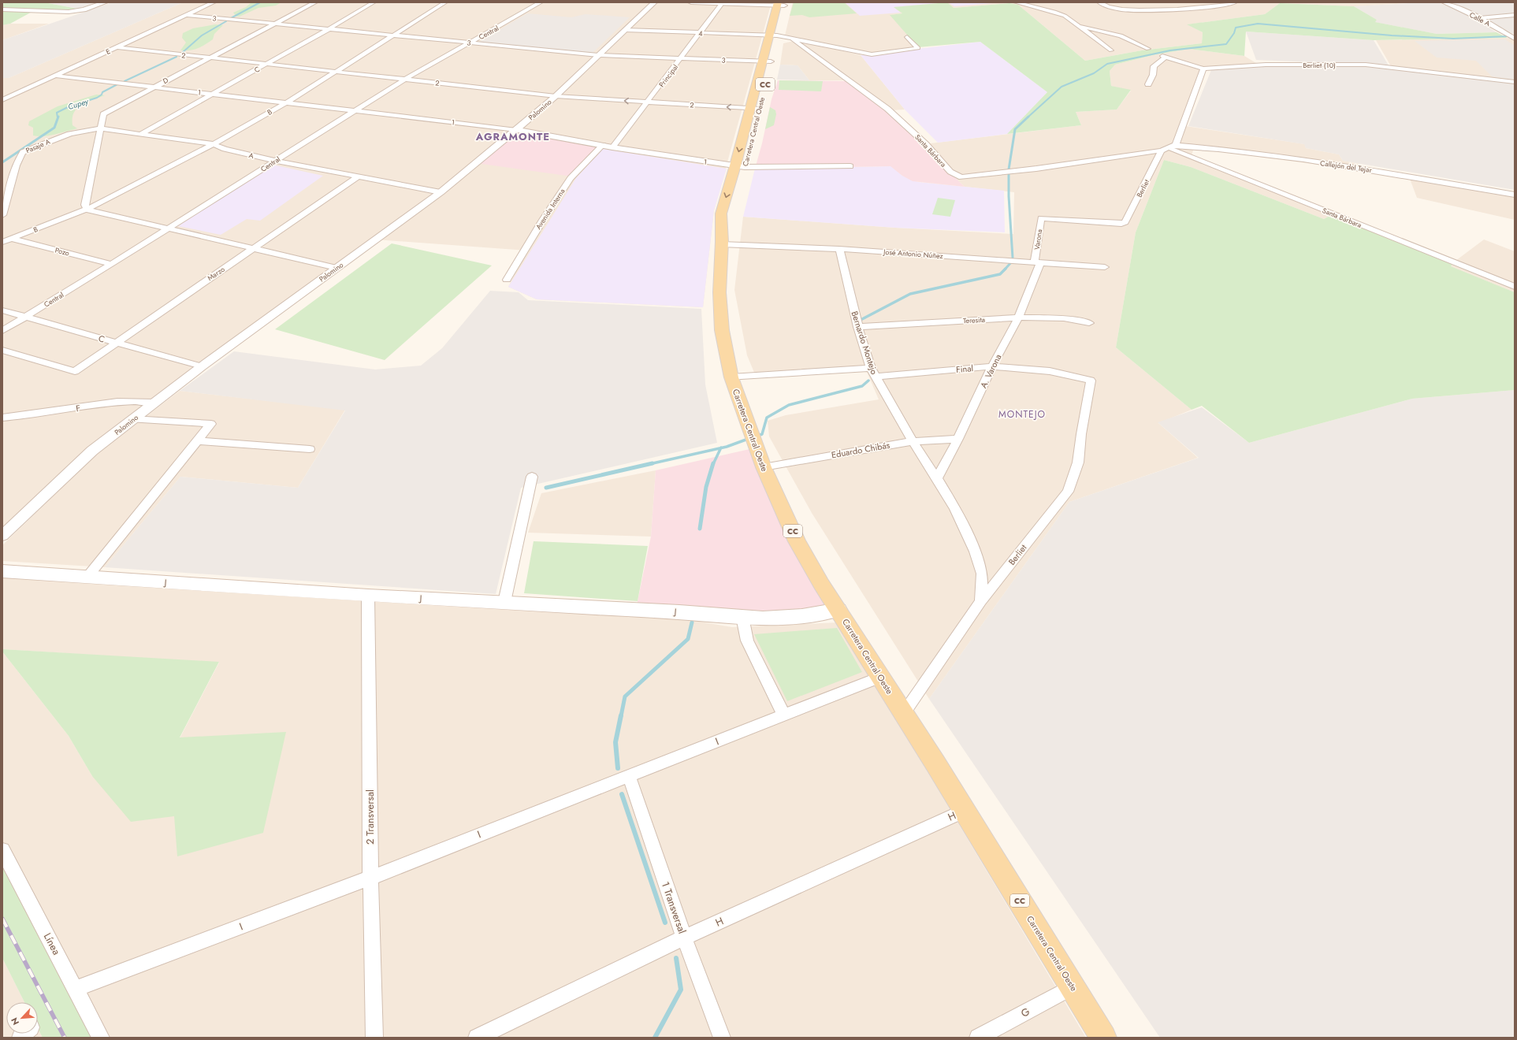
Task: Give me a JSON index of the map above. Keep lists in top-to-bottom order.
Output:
{
  "streets": {
    "main road": ["CC", "Carretera Central Oeste", "J"],
    "street": [
      "3",
      "Calle A",
      "Central",
      "4",
      "E",
      "2",
      "Berliet (10)",
      "C",
      "Principal",
      "D",
      "1",
      "Palomino",
      "B",
      "Pasaje A",
      "Santa Bárbara",
      "A",
      "Callejón del Tejar",
      "Berliet",
      "Avenida Interna",
      "Varona",
      "Pozo",
      "José Antonio Núñez",
      "Marzo",
      "Teresita",
      "Bernardo Montejo",
      "Final",
      "A. Varona",
      "F",
      "Eduardo Chibás",
      "I",
      "H",
      "2 Transversal",
      "1 Transversal",
      "Línea",
      "G"
    ]
  },
  "crossings": [
    ["3", "Central"],
    ["3", "E"],
    ["3", "C"],
    ["3", "Principal"],
    ["3", "D"],
    ["3", "Palomino"],
    ["3", "B"],
    ["3", "Carretera Central Oeste"],
    ["Central", "2"],
    ["Central", "C"],
    ["Central", "1"],
    ["Central", "A"],
    ["Central", "Pozo"],
    ["4", "Principal"],
    ["4", "Palomino"],
    ["4", "Carretera Central Oeste"],
    ["4", "Santa Bárbara"],
    ["E", "2"],
    ["E", "1"],
    ["2", "C"],
    ["2", "Principal"],
    ["2", "D"],
    ["2", "Palomino"],
    ["2", "B"],
    ["2", "Carretera Central Oeste"],
    ["C", "1"],
    ["C", "Palomino"],
    ["C", "A"],
    ["C", "Marzo"],
    ["Principal", "1"],
    ["D", "1"],
    ["D", "B"],
    ["D", "Pasaje A"],
    ["D", "A"],
    ["1", "Palomino"],
    ["1", "B"],
    ["1", "Carretera Central Oeste"],
    ["1", "Avenida Interna"],
    ["Palomino", "A"],
    ["Palomino", "F"],
    ["B", "A"],
    ["B", "Pozo"],
    ["Carretera Central Oeste", "Santa Bárbara"],
    ["Carretera Central Oeste", "Berliet"],
    ["Carretera Central Oeste", "José Antonio Núñez"],
    ["Carretera Central Oeste", "Final"],
    ["Carretera Central Oeste", "Eduardo Chibás"],
    ["Carretera Central Oeste", "J"],
    ["Carretera Central Oeste", "I"],
    ["Carretera Central Oeste", "H"],
    ["Carretera Central Oeste", "G"],
    ["Pasaje A", "A"],
    ["Santa Bárbara", "Callejón del Tejar"],
    ["Santa Bárbara", "Berliet"],
    ["A", "Marzo"],
    ["Berliet", "Varona"],
    ["Berliet", "Bernardo Montejo"],
    ["Berliet", "Final"],
    ["Varona", "José Antonio Núñez"],
    ["Varona", "A. Varona"],
    ["José Antonio Núñez", "Bernardo Montejo"],
    ["José Antonio Núñez", "A. Varona"],
    ["Teresita", "Bernardo Montejo"],
    ["Teresita", "A. Varona"],
    ["Bernardo Montejo", "Final"],
    ["Bernardo Montejo", "A. Varona"],
    ["Bernardo Montejo", "Eduardo Chibás"],
    ["Final", "A. Varona"],
    ["A. Varona", "Eduardo Chibás"],
    ["J", "2 Transversal"],
    ["I", "2 Transversal"],
    ["I", "1 Transversal"],
    ["I", "Línea"],
    ["H", "1 Transversal"]
  ],
  "districts": ["AGRAMONTE", "MONTEJO"],
  "water": ["Cupey"],
  "north": "bottom left"
}
